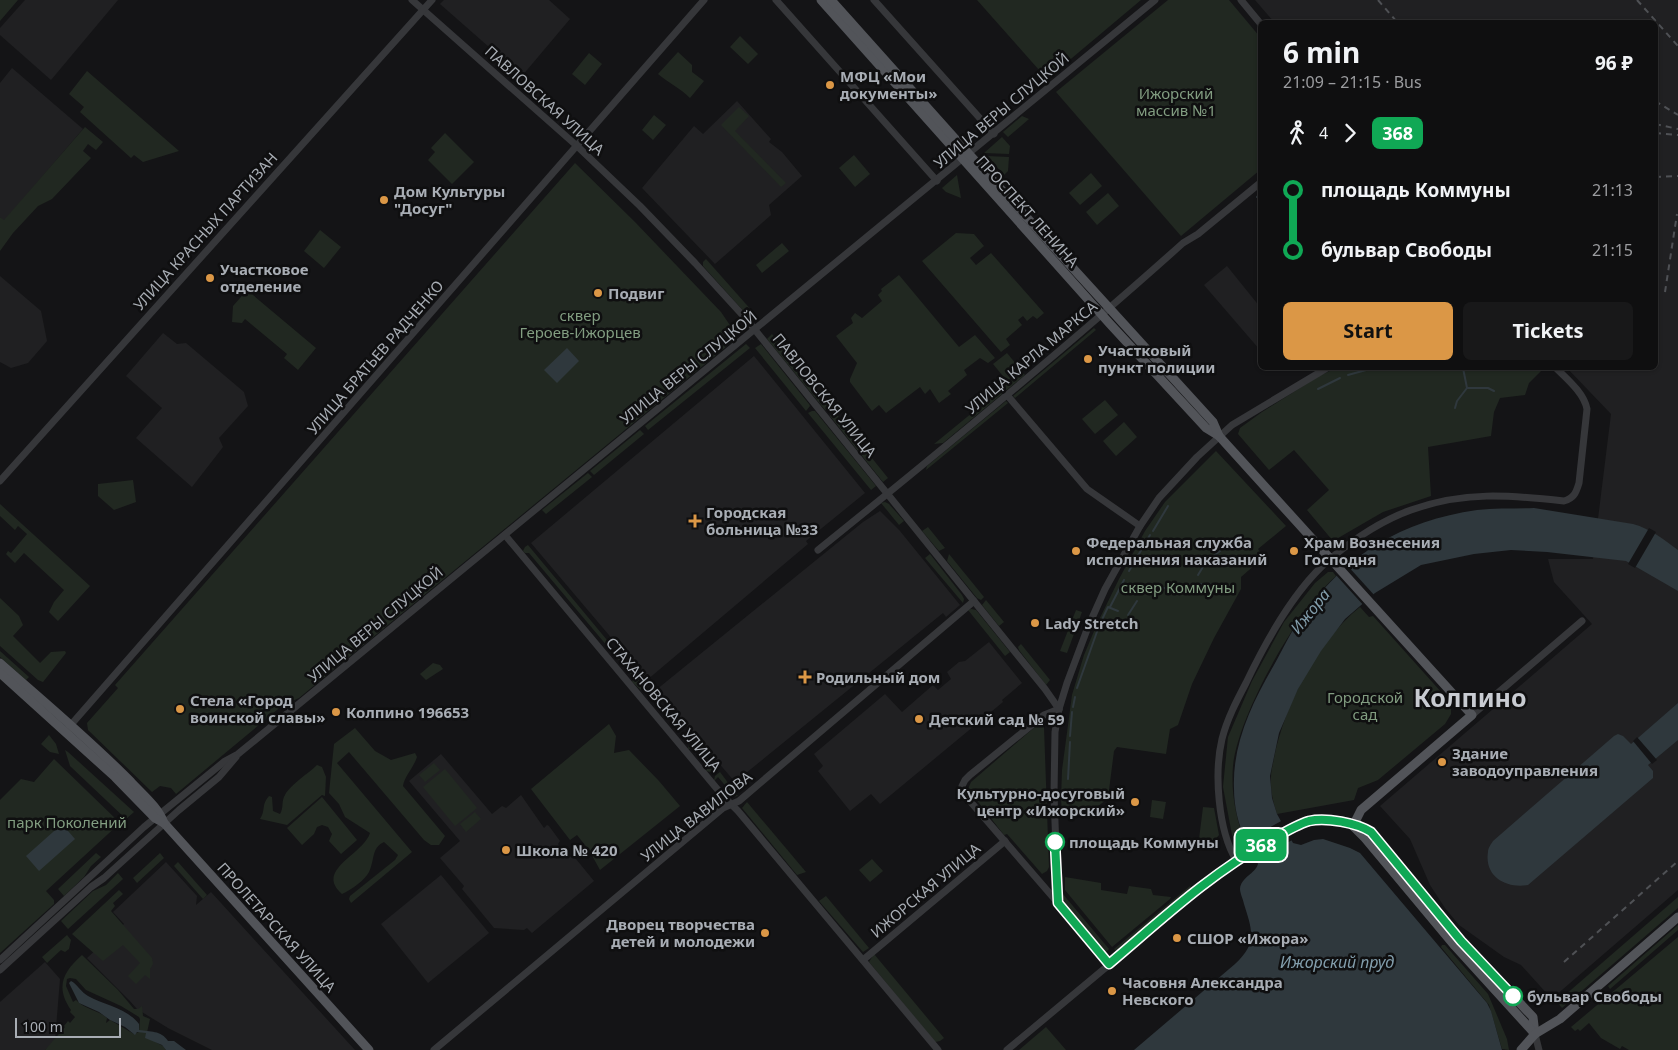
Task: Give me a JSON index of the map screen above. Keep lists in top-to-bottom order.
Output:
{
  "streets": {
    "main road": ["ПРОСПЕКТ ЛЕНИНА", "ПРОЛЕТАРСКАЯ УЛИЦА"],
    "street": [
      "ПАВЛОВСКАЯ УЛИЦА",
      "УЛИЦА ВЕРЫ СЛУЦКОЙ",
      "УЛИЦА КРАСНЫХ ПАРТИЗАН",
      "УЛИЦА БРАТЬЕВ РАДЧЕНКО",
      "УЛИЦА КАРЛА МАРКСА",
      "СТАХАНОВСКАЯ УЛИЦА",
      "УЛИЦА ВАВИЛОВА",
      "ИЖОРСКАЯ УЛИЦА"
    ]
  },
  "crossings": [
    ["ПАВЛОВСКАЯ УЛИЦА", "УЛИЦА ВЕРЫ СЛУЦКОЙ"],
    ["ПАВЛОВСКАЯ УЛИЦА", "УЛИЦА КРАСНЫХ ПАРТИЗАН"],
    ["ПАВЛОВСКАЯ УЛИЦА", "УЛИЦА БРАТЬЕВ РАДЧЕНКО"],
    ["ПАВЛОВСКАЯ УЛИЦА", "УЛИЦА КАРЛА МАРКСА"],
    ["ПАВЛОВСКАЯ УЛИЦА", "УЛИЦА ВАВИЛОВА"],
    ["УЛИЦА ВЕРЫ СЛУЦКОЙ", "ПРОСПЕКТ ЛЕНИНА"],
    ["УЛИЦА ВЕРЫ СЛУЦКОЙ", "СТАХАНОВСКАЯ УЛИЦА"],
    ["УЛИЦА ВЕРЫ СЛУЦКОЙ", "ПРОЛЕТАРСКАЯ УЛИЦА"],
    ["ПРОСПЕКТ ЛЕНИНА", "УЛИЦА КАРЛА МАРКСА"],
    ["УЛИЦА БРАТЬЕВ РАДЧЕНКО", "ПРОЛЕТАРСКАЯ УЛИЦА"],
    ["СТАХАНОВСКАЯ УЛИЦА", "УЛИЦА ВАВИЛОВА"],
    ["СТАХАНОВСКАЯ УЛИЦА", "ИЖОРСКАЯ УЛИЦА"]
  ],
  "districts": ["Колпино"],
  "water": ["Ижора", "Ижорский пруд"],
  "parks": [
    "Ижорский массив №1",
    "сквер Героев-Ижорцев",
    "сквер Коммуны",
    "Городской сад",
    "парк Поколений"
  ],
  "places": {
    "other": [
      "МФЦ «Мои документы»",
      "Дом Культуры \"Досуг\"",
      "Участковое отделение",
      "Подвиг",
      "Участковый пункт полиции",
      "Федеральная служба исполнения наказаний",
      "Храм Вознесения Господня",
      "Lady Stretch",
      "Стела «Город воинской славы»",
      "Колпино 196653",
      "Детский сад № 59",
      "Здание заводоуправления",
      "Культурно-досуговый центр «Ижорский»",
      "площадь Коммуны",
      "Школа № 420",
      "Дворец творчества детей и молодежи",
      "СШОР «Ижора»",
      "Часовня Александра Невского",
      "бульвар Свободы"
    ],
    "health": ["Городская больница №33", "Родильный дом"]
  },
  "lines": ["bus line 368"],
  "scale_bar": "100 m",
  "page": {
    "on_map": "368",
    "heading": ["6 min", "21:09 – 21:15 · Bus", "96 ₽"],
    "legs": ["4", "368"],
    "list": [
      {
        "name": "площадь Коммуны",
        "value": "21:13"
      },
      {
        "name": "бульвар Свободы",
        "value": "21:15"
      }
    ],
    "buttons": ["Start", "Tickets"],
    "scale": "100 m"
  }
}
